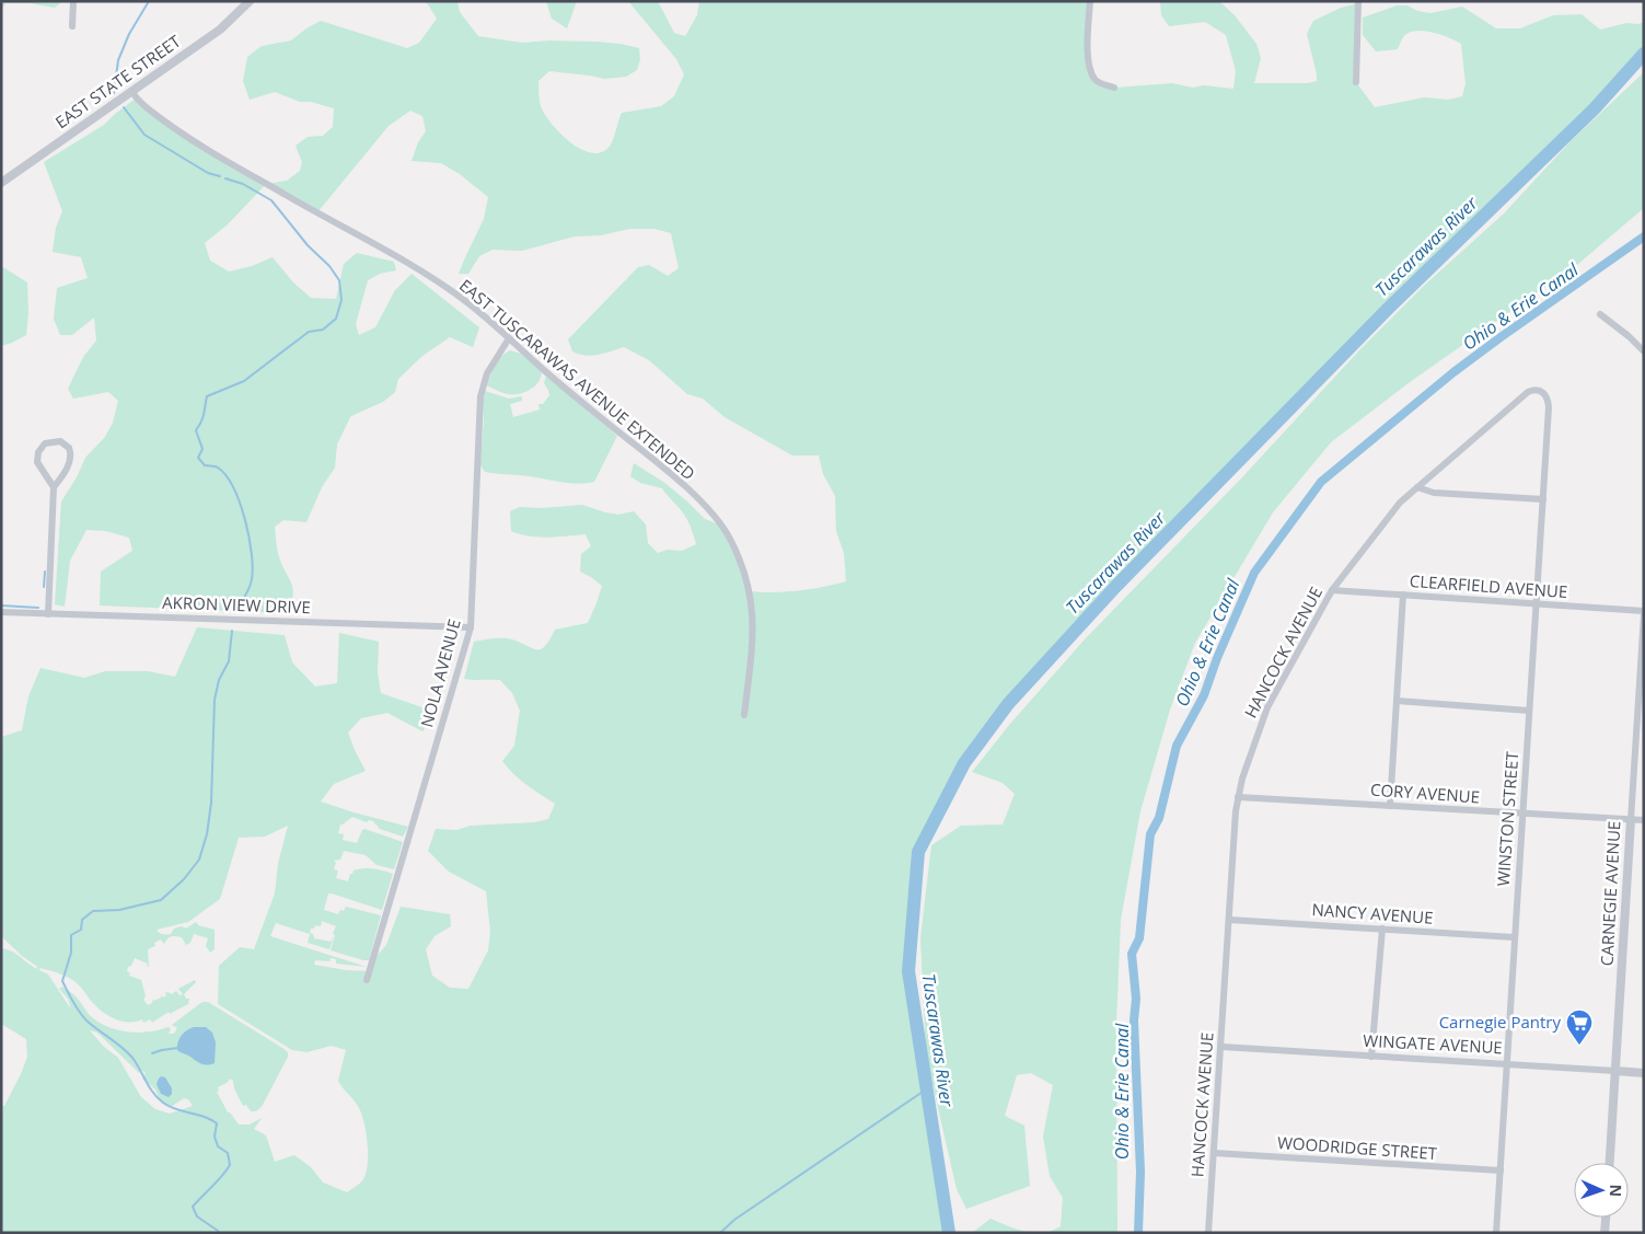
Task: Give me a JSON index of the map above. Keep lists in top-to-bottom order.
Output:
{
  "streets": {
    "street": [
      "EAST STATE STREET",
      "EAST TUSCARAWAS AVENUE EXTENDED",
      "CLEARFIELD AVENUE",
      "AKRON VIEW DRIVE",
      "HANCOCK AVENUE",
      "NOLA AVENUE",
      "CORY AVENUE",
      "WINSTON STREET",
      "CARNEGIE AVENUE",
      "NANCY AVENUE",
      "WINGATE AVENUE",
      "WOODRIDGE STREET"
    ]
  },
  "crossings": [
    ["EAST STATE STREET", "EAST TUSCARAWAS AVENUE EXTENDED"],
    ["EAST TUSCARAWAS AVENUE EXTENDED", "NOLA AVENUE"],
    ["CLEARFIELD AVENUE", "HANCOCK AVENUE"],
    ["CLEARFIELD AVENUE", "WINSTON STREET"],
    ["CLEARFIELD AVENUE", "CARNEGIE AVENUE"],
    ["AKRON VIEW DRIVE", "NOLA AVENUE"],
    ["HANCOCK AVENUE", "CORY AVENUE"],
    ["HANCOCK AVENUE", "WINSTON STREET"],
    ["HANCOCK AVENUE", "NANCY AVENUE"],
    ["HANCOCK AVENUE", "WINGATE AVENUE"],
    ["HANCOCK AVENUE", "WOODRIDGE STREET"],
    ["CORY AVENUE", "WINSTON STREET"],
    ["CORY AVENUE", "CARNEGIE AVENUE"],
    ["WINSTON STREET", "NANCY AVENUE"],
    ["WINSTON STREET", "WINGATE AVENUE"],
    ["WINSTON STREET", "WOODRIDGE STREET"],
    ["CARNEGIE AVENUE", "WINGATE AVENUE"]
  ],
  "water": ["Tuscarawas River", "Ohio & Erie Canal"],
  "places": {
    "supermarket": ["Carnegie Pantry"]
  },
  "north": "right"
}
